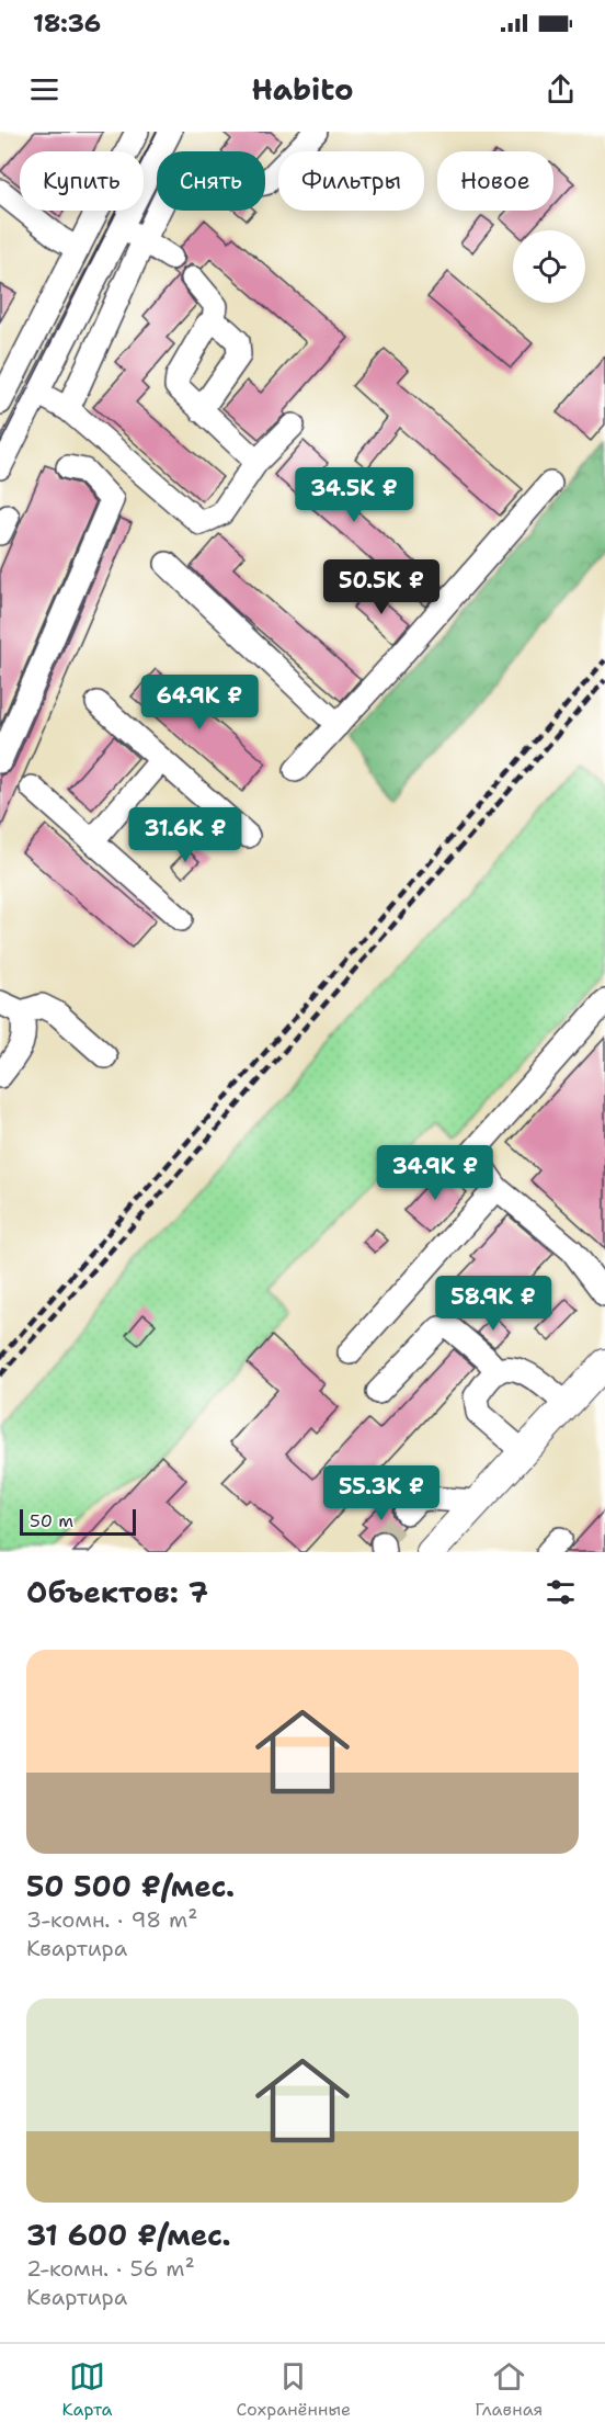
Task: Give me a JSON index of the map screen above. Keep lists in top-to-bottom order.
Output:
{
  "scale_bar": "50 m",
  "page": {
    "status": "18:36",
    "header": "Habito",
    "chip": [
      "Купить",
      "Снять",
      "Фильтры",
      "Новое"
    ],
    "price": [
      "34.5K ₽",
      "50.5K ₽",
      "64.9K ₽",
      "31.6K ₽",
      "34.9K ₽",
      "58.9K ₽",
      "55.3K ₽"
    ],
    "scale": "50 m",
    "heading": "Объектов: 7",
    "list": [
      {
        "name": "50 500 ₽/мес.",
        "note": "3-комн. · 98 m² · Квартира"
      },
      {
        "name": "31 600 ₽/мес.",
        "note": "2-комн. · 56 m² · Квартира"
      }
    ],
    "tabs": ["Карта", "Сохранённые", "Главная"]
  }
}
